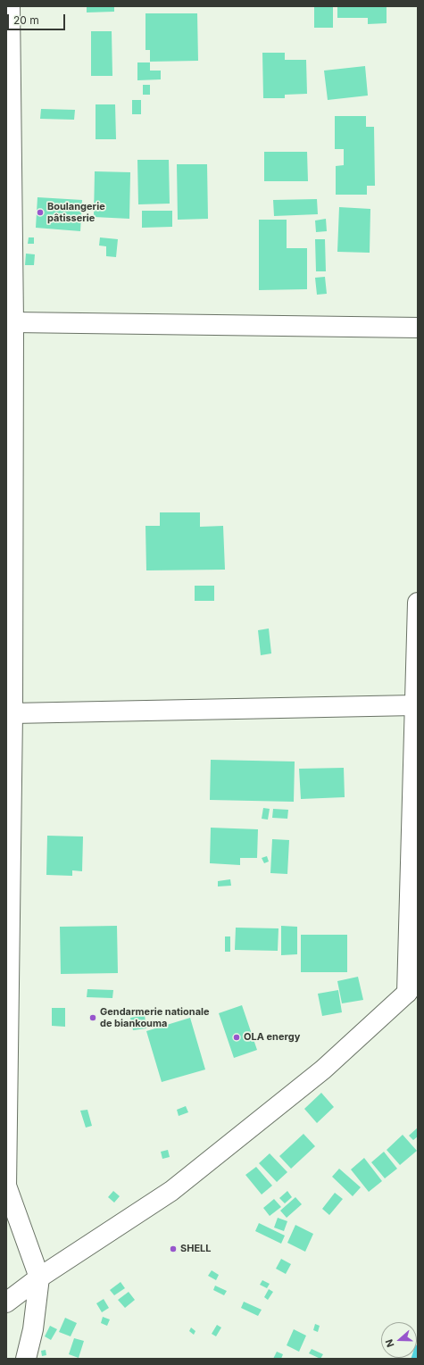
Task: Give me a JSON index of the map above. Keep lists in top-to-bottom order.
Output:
{
  "places": [
    "Boulangerie pâtisserie",
    "Gendarmerie nationale de biankouma",
    "OLA energy",
    "SHELL"
  ],
  "scale_bar": "20 m",
  "north": "left"
}
